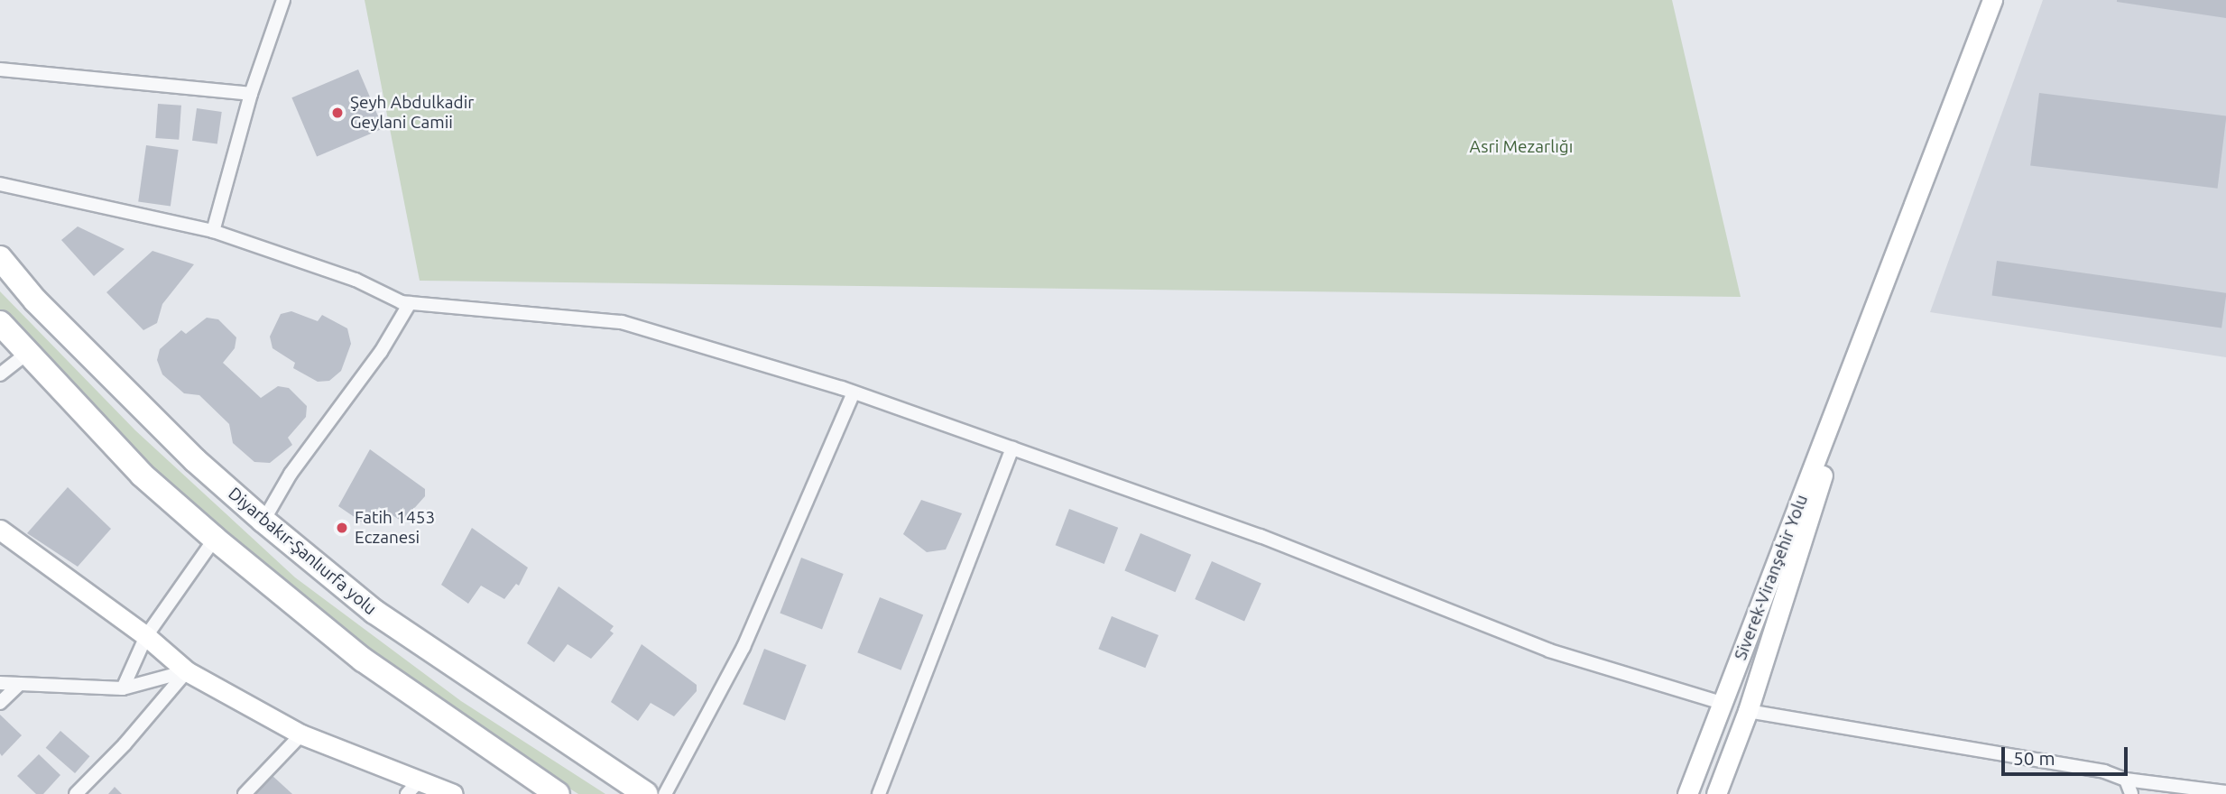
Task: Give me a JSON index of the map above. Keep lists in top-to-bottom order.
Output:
{
  "streets": {
    "highway": ["Diyarbakır-Şanlıurfa yolu"],
    "main road": ["Siverek-Viranşehir Yolu"]
  },
  "parks": ["Asri Mezarlığı"],
  "places": ["Şeyh Abdulkadir Geylani Camii", "Fatih 1453 Eczanesi"],
  "scale_bar": "50 m"
}
